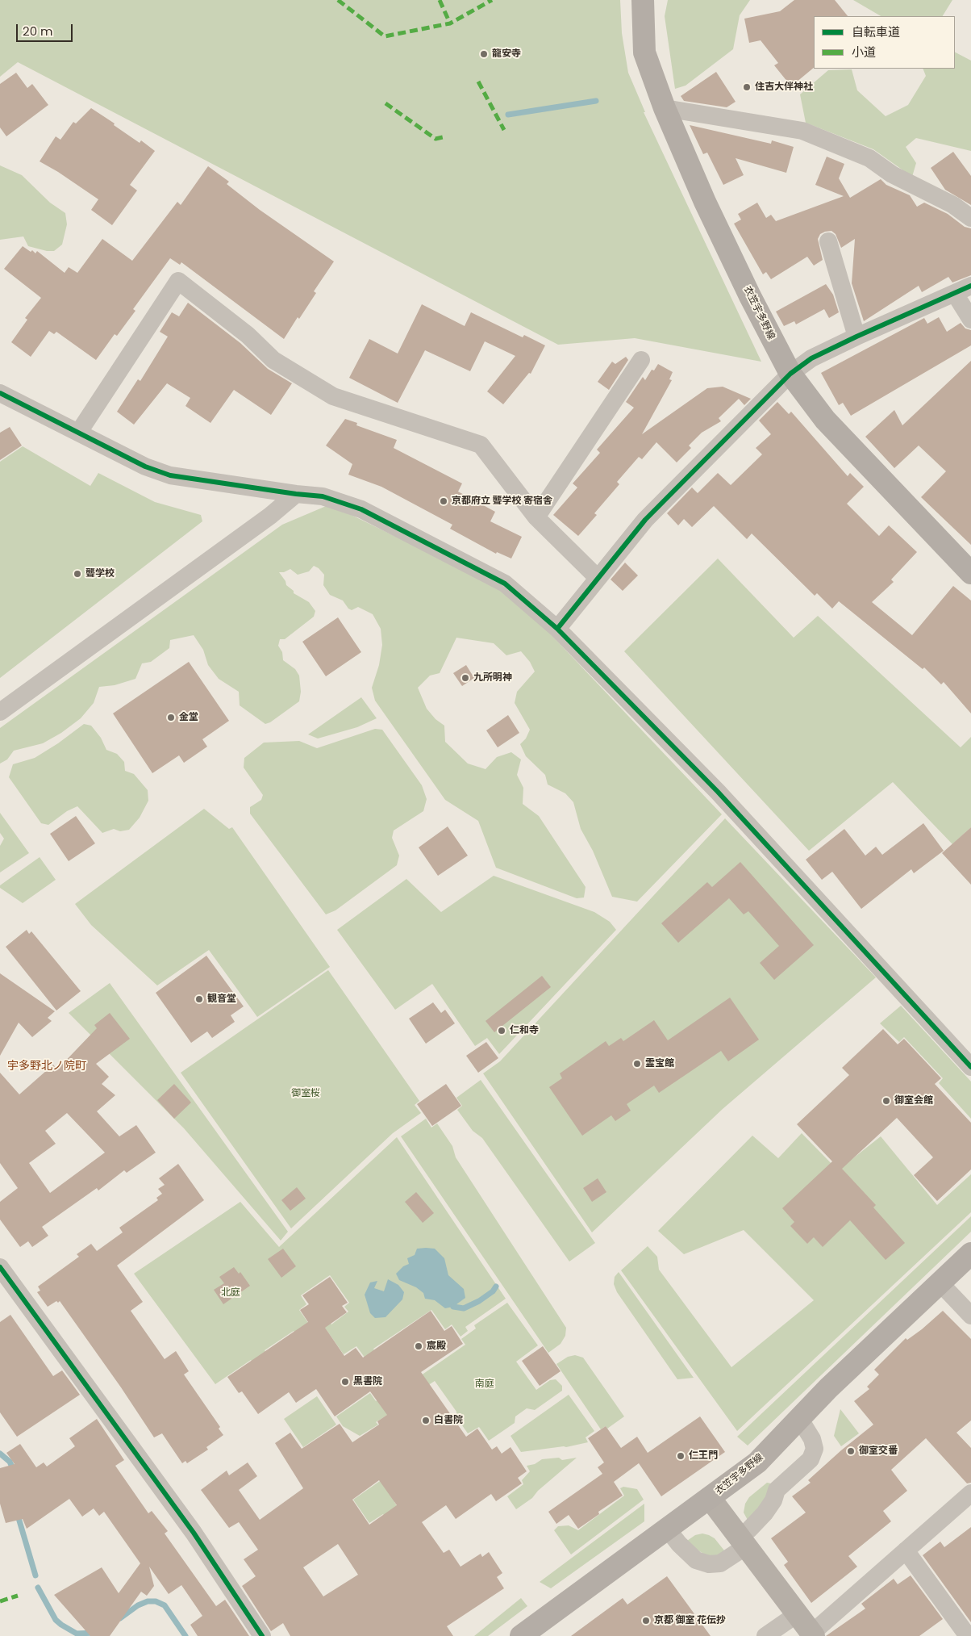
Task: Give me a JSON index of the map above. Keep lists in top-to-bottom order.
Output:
{
  "streets": {
    "main road": ["衣笠宇多野線"]
  },
  "districts": ["宇多野北ノ院町"],
  "parks": ["御室桜", "北庭", "南庭"],
  "places": [
    "龍安寺",
    "住吉大伴神社",
    "京都府立 聾学校 寄宿舎",
    "聾学校",
    "九所明神",
    "金堂",
    "観音堂",
    "仁和寺",
    "霊宝館",
    "御室会館",
    "宸殿",
    "黒書院",
    "白書院",
    "御室交番",
    "仁王門",
    "京都 御室 花伝抄"
  ],
  "legend": ["自転車道", "小道"],
  "scale_bar": "20 m"
}
